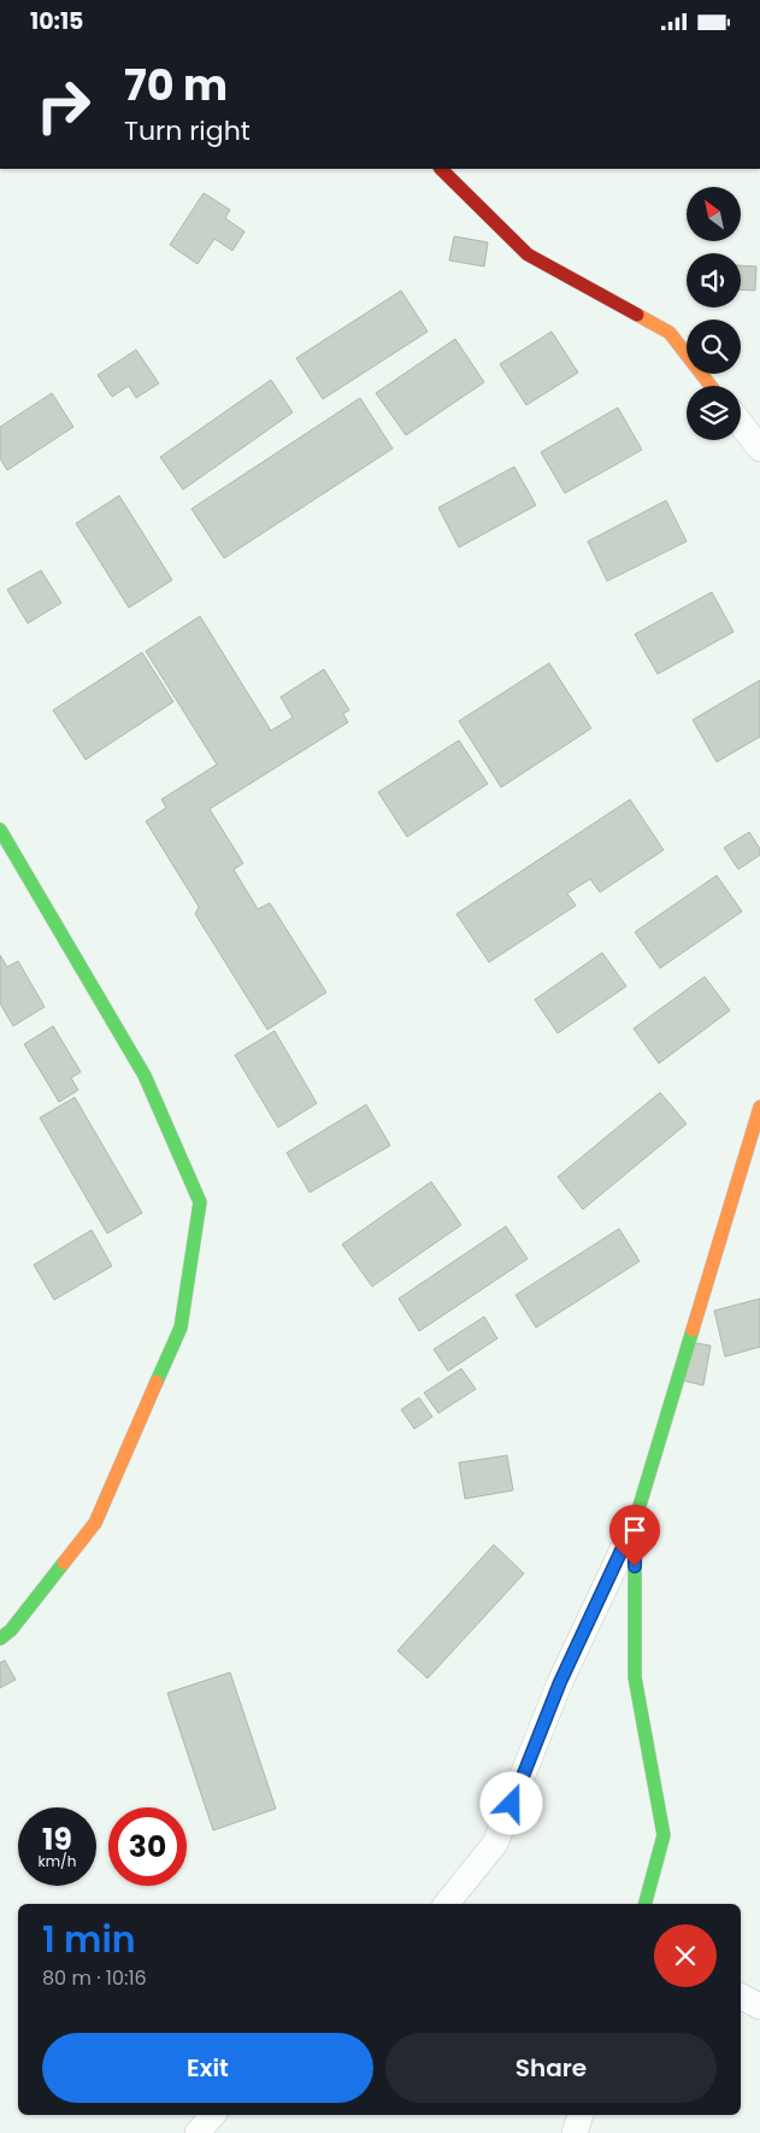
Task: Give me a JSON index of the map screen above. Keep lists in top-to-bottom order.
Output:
{
  "north": "top left",
  "page": {
    "status": "10:15",
    "turn": ["70 m", "Turn right"],
    "speed": "19 km/h",
    "limit": "30",
    "heading": ["1 min", "80 m · 10:16"],
    "buttons": ["Exit", "Share"]
  }
}
